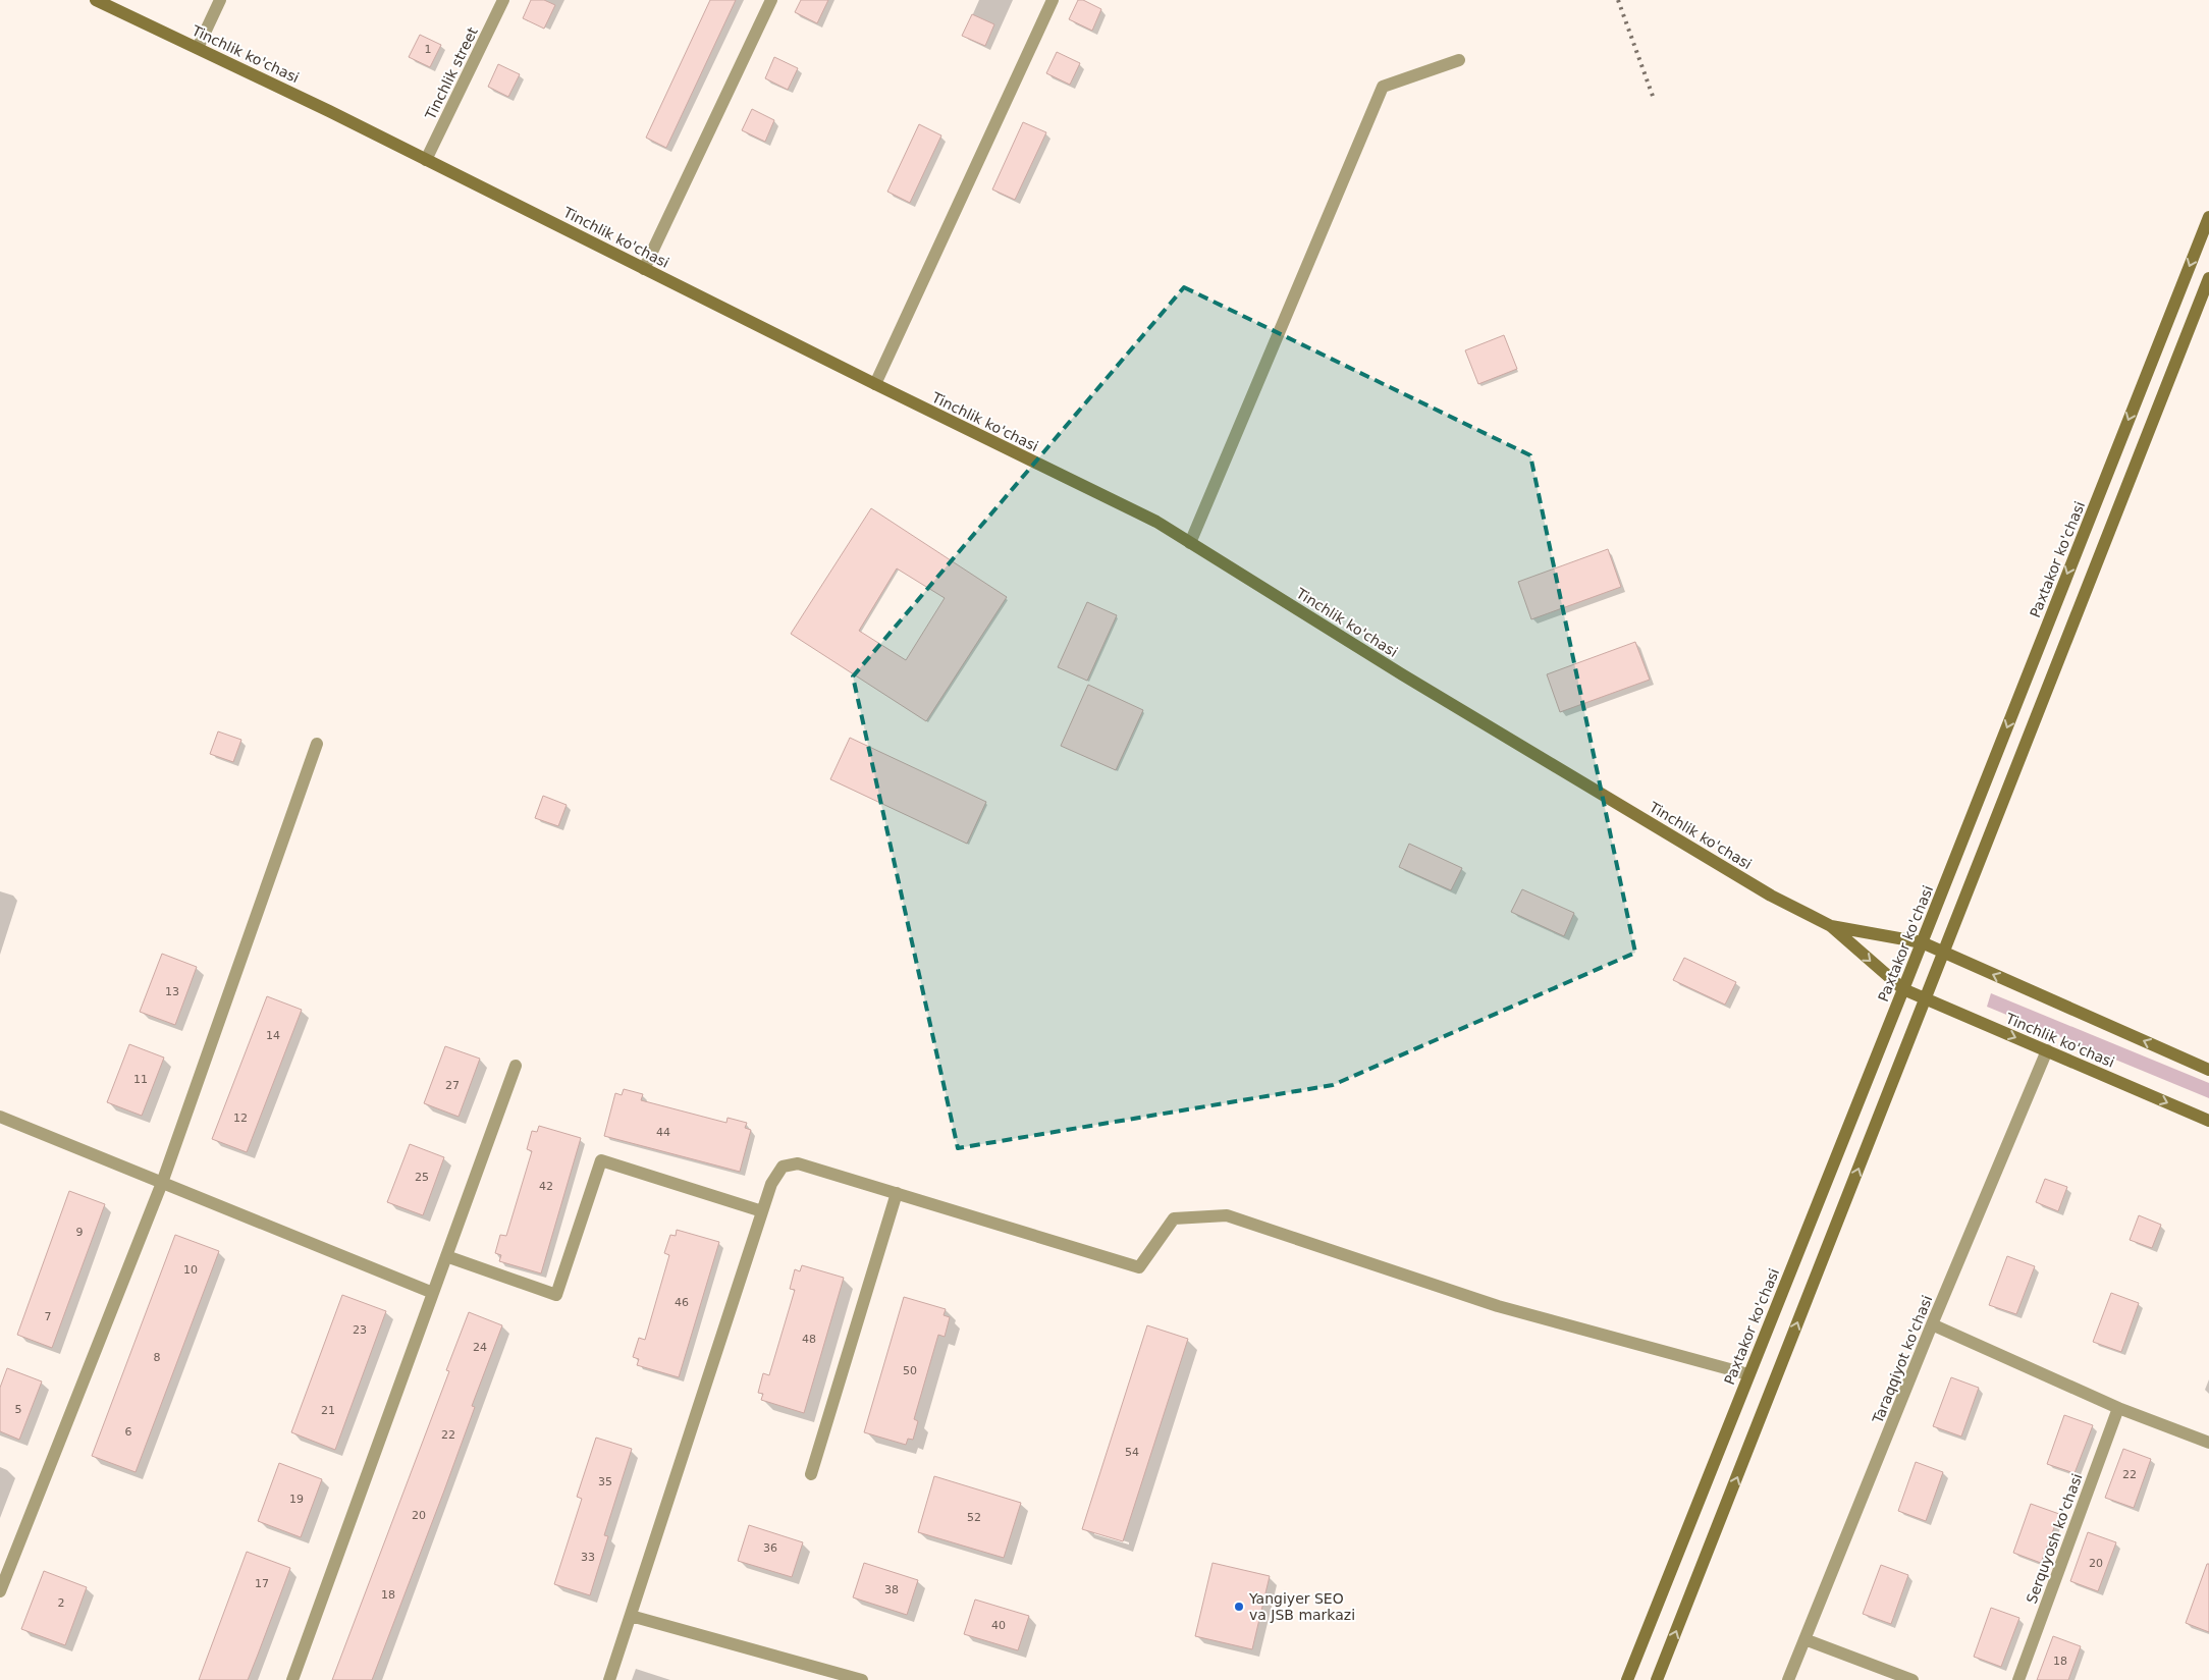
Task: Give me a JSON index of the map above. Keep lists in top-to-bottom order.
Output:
{
  "streets": {
    "main road": ["Tinchlik ko'chasi", "Paxtakor ko'chasi"],
    "street": ["Tinchlik street", "Taraqqiyot ko'chasi", "Serquyosh ko'chasi"]
  },
  "crossings": [
    ["Tinchlik ko'chasi", "Tinchlik street"],
    ["Tinchlik ko'chasi", "Paxtakor ko'chasi"],
    ["Tinchlik ko'chasi", "Taraqqiyot ko'chasi"]
  ],
  "places": ["Yangiyer SEO va JSB markazi"],
  "house_numbers": [
    "1",
    "13",
    "14",
    "11",
    "27",
    "12",
    "44",
    "25",
    "42",
    "9",
    "10",
    "46",
    "7",
    "23",
    "48",
    "24",
    "8",
    "50",
    "5",
    "21",
    "6",
    "22",
    "54",
    "22",
    "35",
    "19",
    "20",
    "52",
    "36",
    "33",
    "20",
    "17",
    "38",
    "18",
    "2",
    "40",
    "18"
  ]
}
